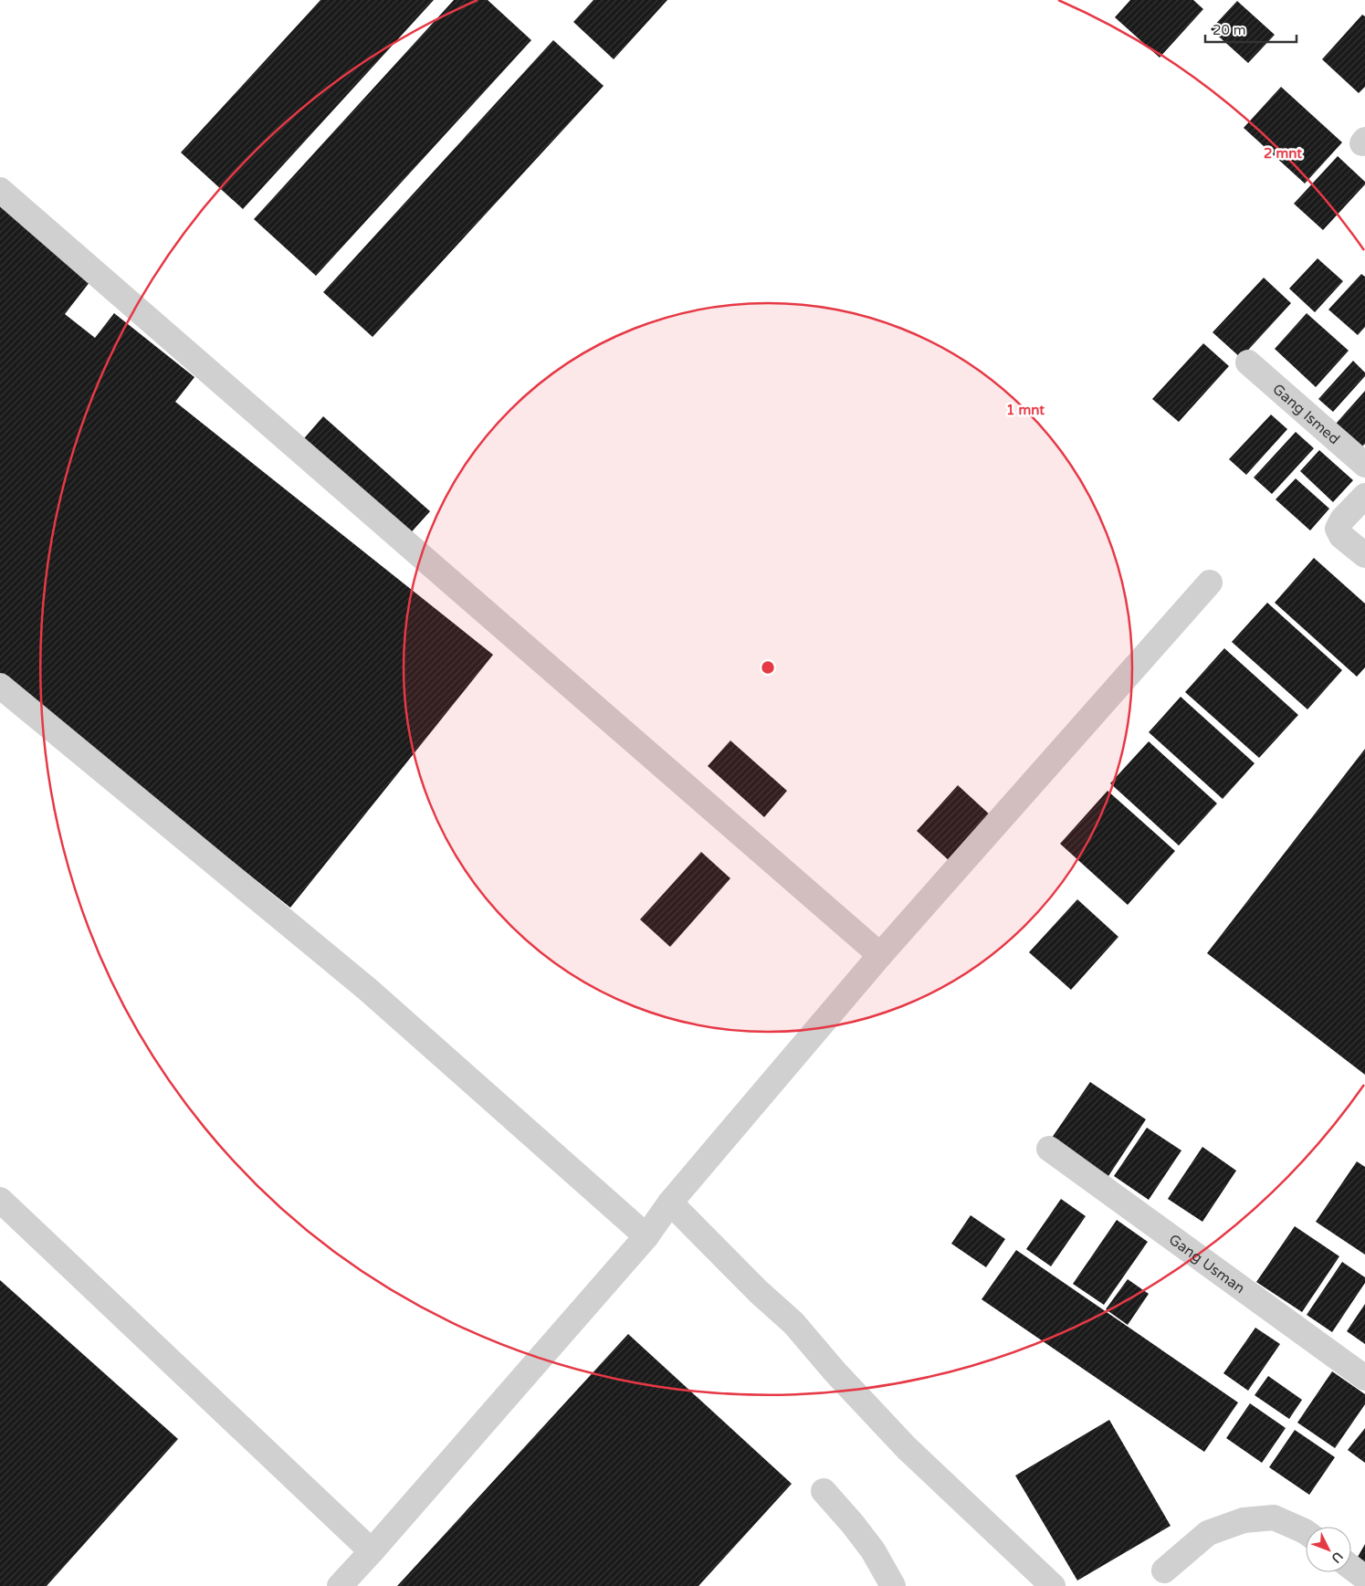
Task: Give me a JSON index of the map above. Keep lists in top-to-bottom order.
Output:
{
  "streets": {
    "street": ["Gang Ismed", "Gang Usman"]
  },
  "scale_bar": "20 m",
  "north": "bottom right",
  "rings": ["2 mnt", "1 mnt"]
}
